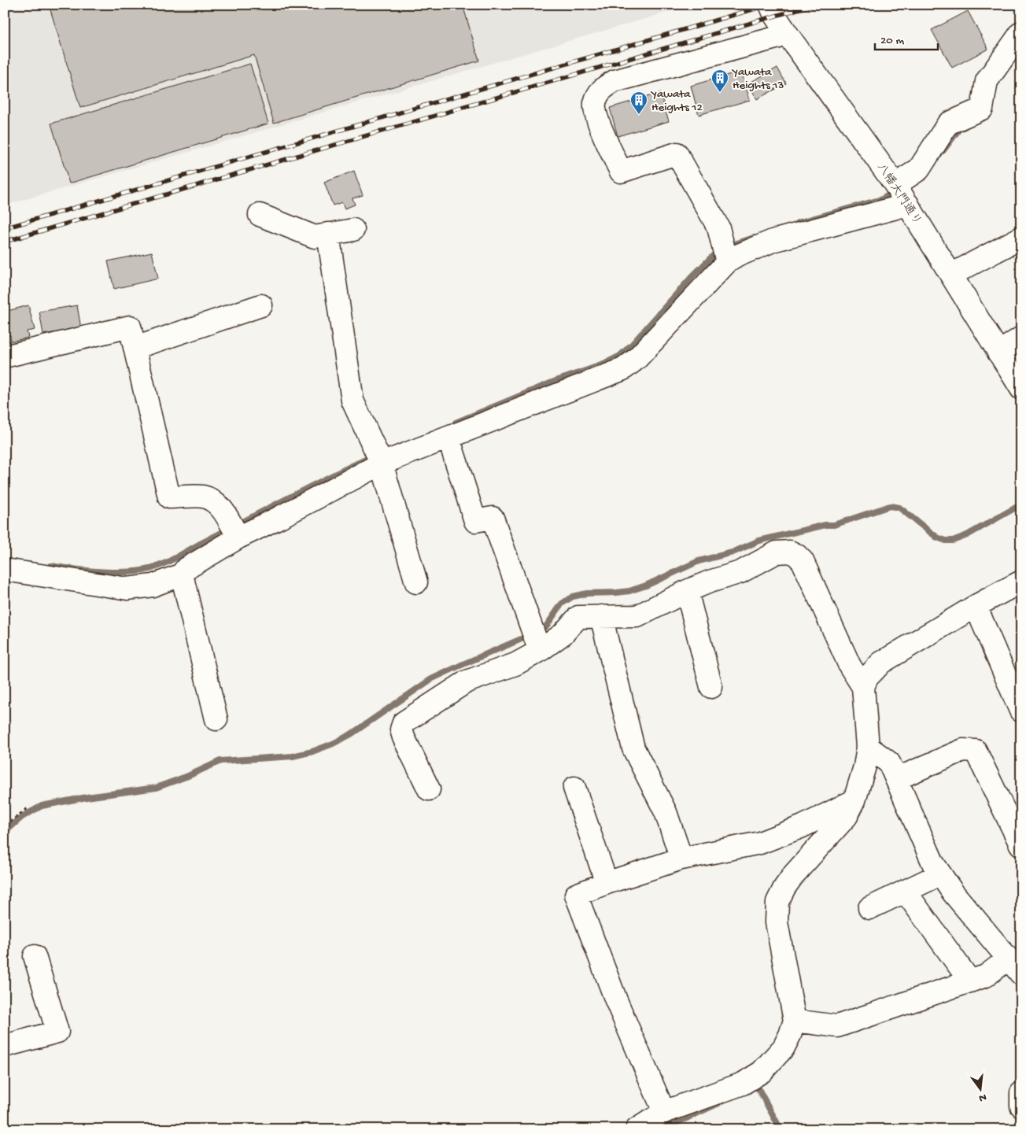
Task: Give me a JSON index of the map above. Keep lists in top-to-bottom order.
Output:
{
  "streets": {
    "street": ["八幡大門通り"]
  },
  "places": {
    "building": ["Yawata Heights 13", "Yawata Heights 12"]
  },
  "scale_bar": "20 m",
  "north": "bottom"
}
